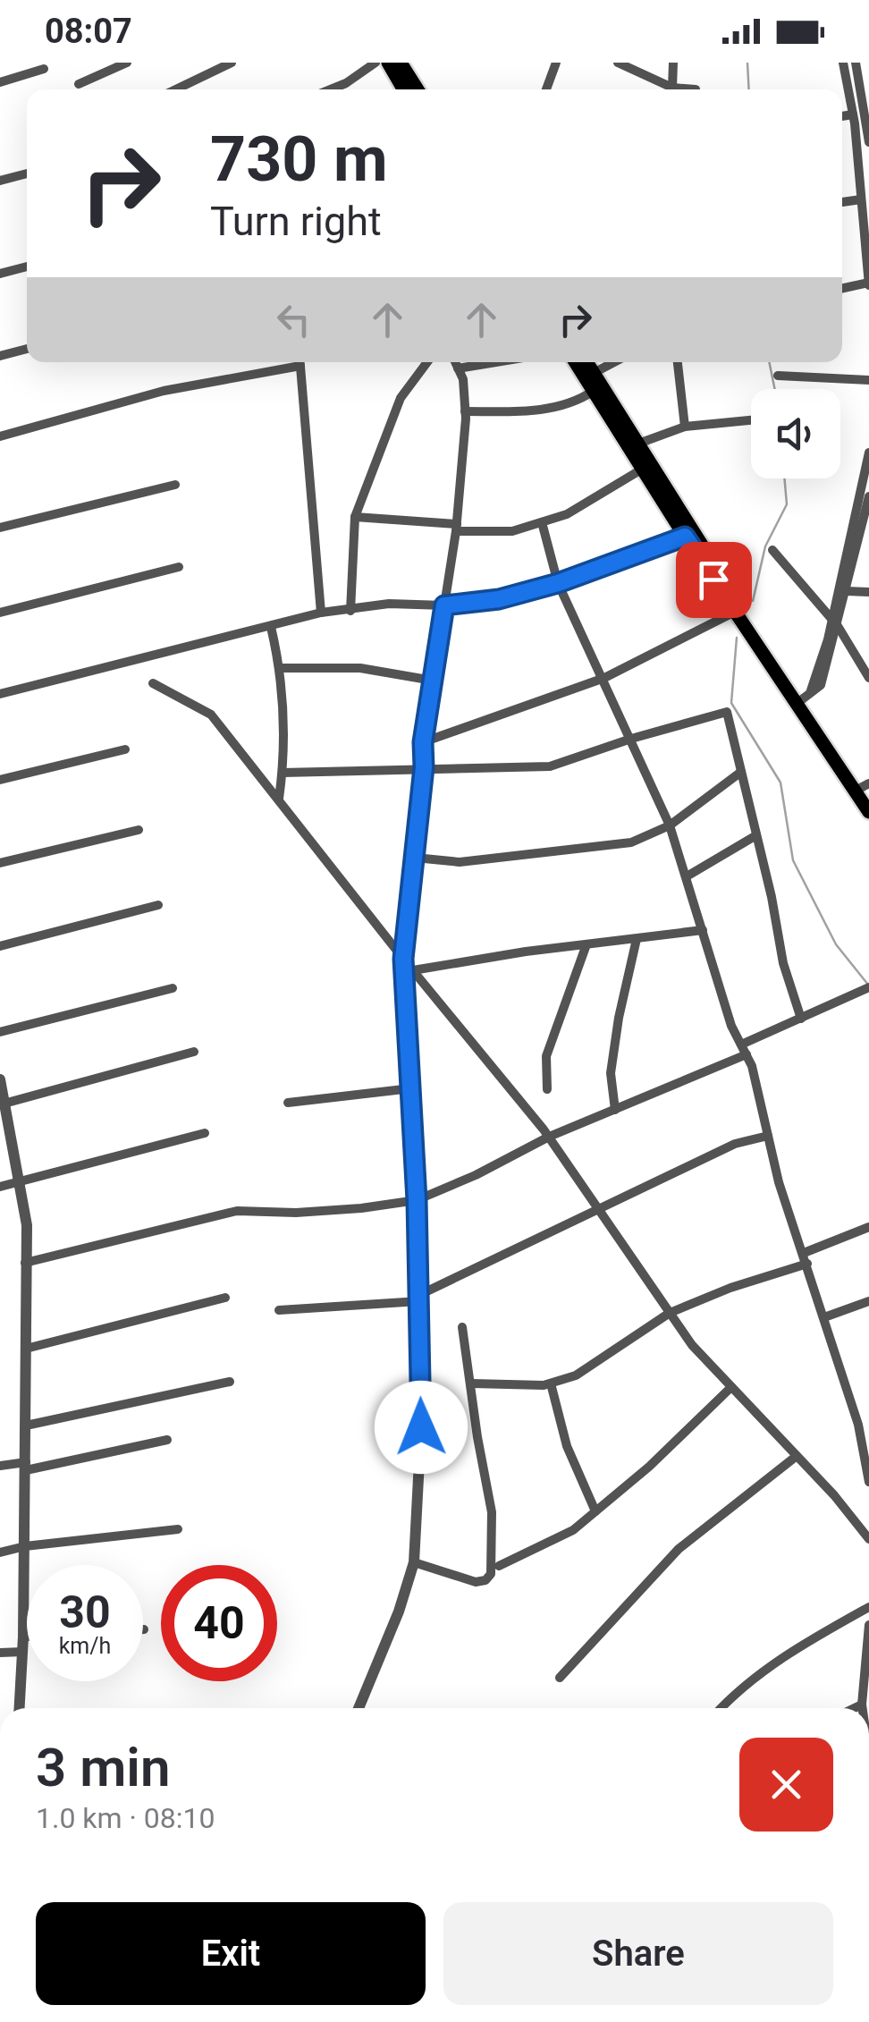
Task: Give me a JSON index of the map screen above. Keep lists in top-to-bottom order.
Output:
{
  "page": {
    "status": "08:07",
    "turn": ["730 m", "Turn right"],
    "speed": "30 km/h",
    "limit": "40",
    "heading": ["3 min", "1.0 km · 08:10"],
    "buttons": ["Exit", "Share"]
  }
}
